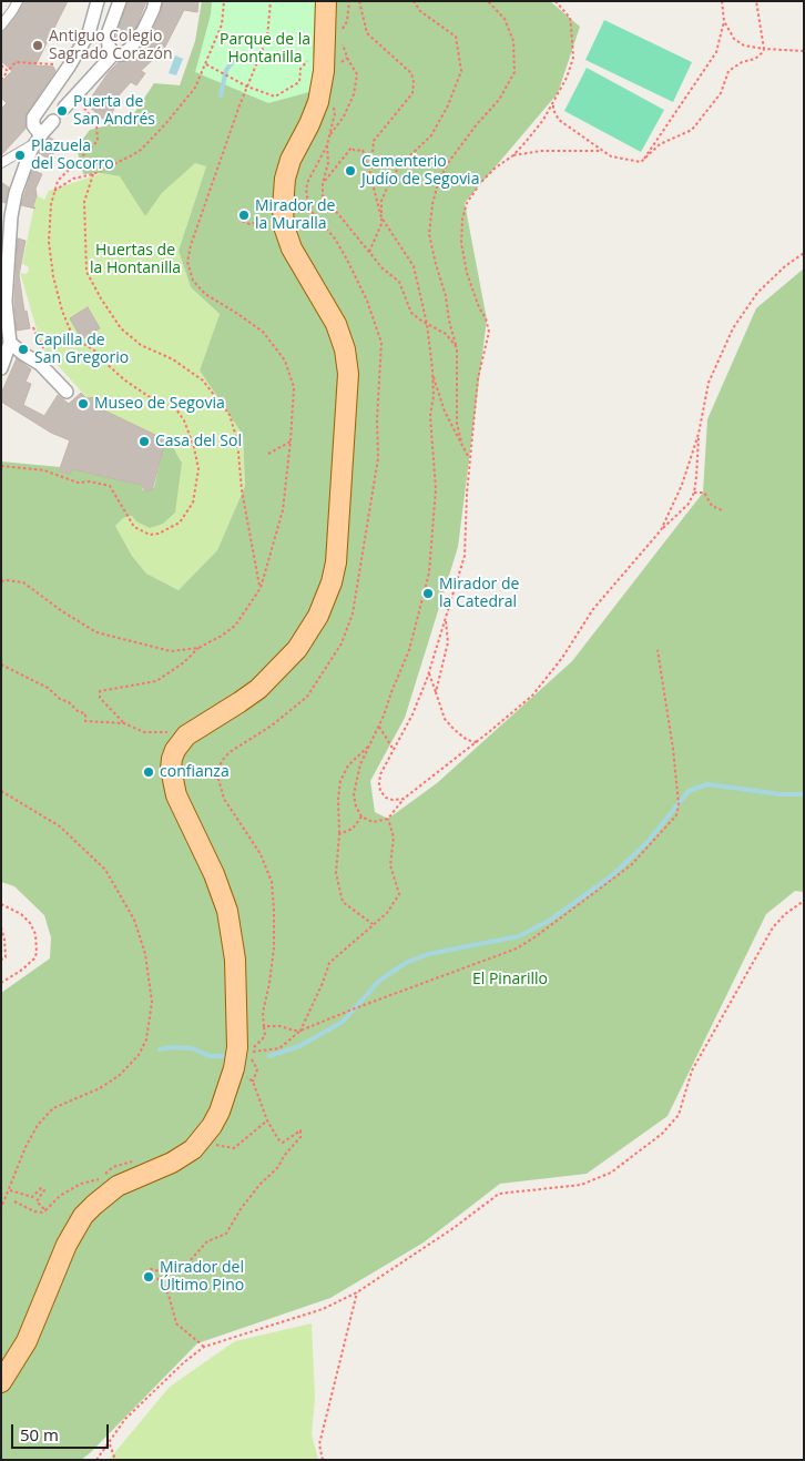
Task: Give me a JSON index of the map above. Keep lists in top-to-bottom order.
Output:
{
  "parks": ["Parque de la Hontanilla", "Huertas de la Hontanilla", "El Pinarillo"],
  "places": [
    "Antiguo Colegio Sagrado Corazón",
    "Puerta de San Andrés",
    "Plazuela del Socorro",
    "Cementerio Judío de Segovia",
    "Mirador de la Muralla",
    "Capilla de San Gregorio",
    "Museo de Segovia",
    "Casa del Sol",
    "Mirador de la Catedral",
    "confianza",
    "Mirador del Último Pino"
  ],
  "scale_bar": "50 m"
}
